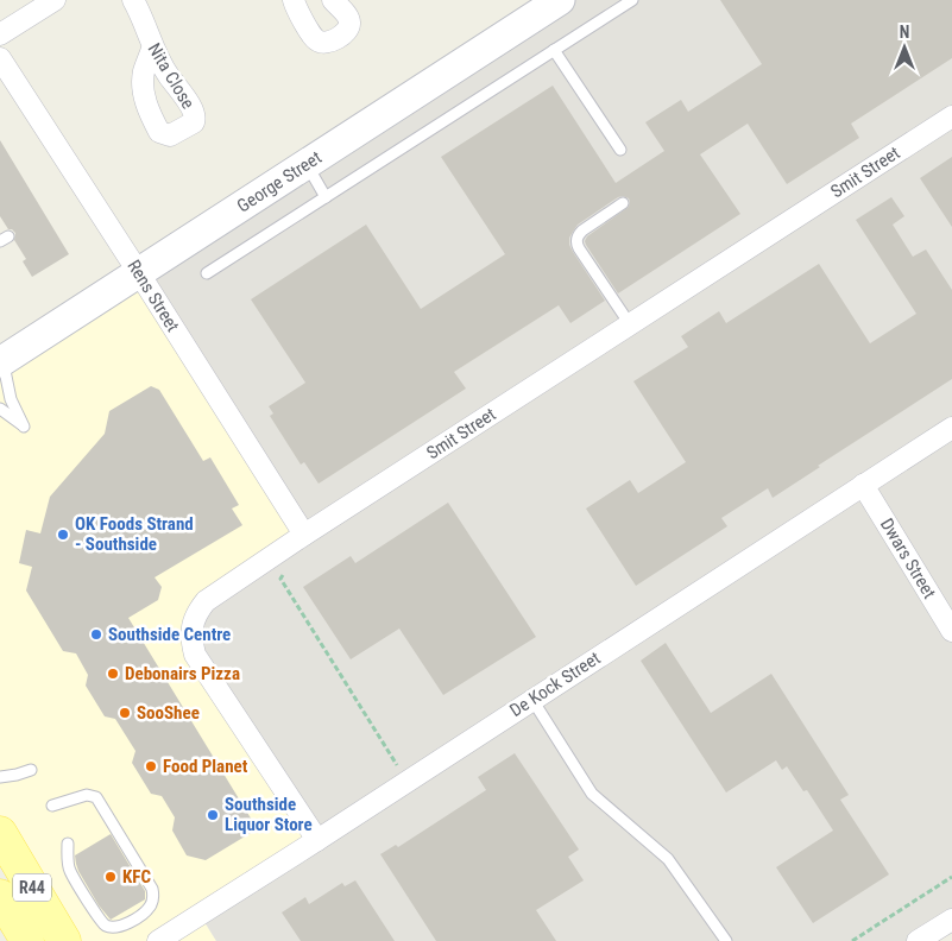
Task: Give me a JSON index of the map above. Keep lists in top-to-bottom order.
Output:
{
  "streets": {
    "main road": ["R44"],
    "street": [
      "Nita Close",
      "Smit Street",
      "George Street",
      "Rens Street",
      "Dwars Street",
      "De Kock Street"
    ]
  },
  "crossings": [
    ["Smit Street", "Rens Street"],
    ["Smit Street", "De Kock Street"],
    ["George Street", "Rens Street"],
    ["Dwars Street", "De Kock Street"]
  ],
  "places": [
    "OK Foods Strand - Southside",
    "Southside Centre",
    "Debonairs Pizza",
    "SooShee",
    "Food Planet",
    "Southside Liquor Store",
    "KFC"
  ],
  "north": "top"
}
